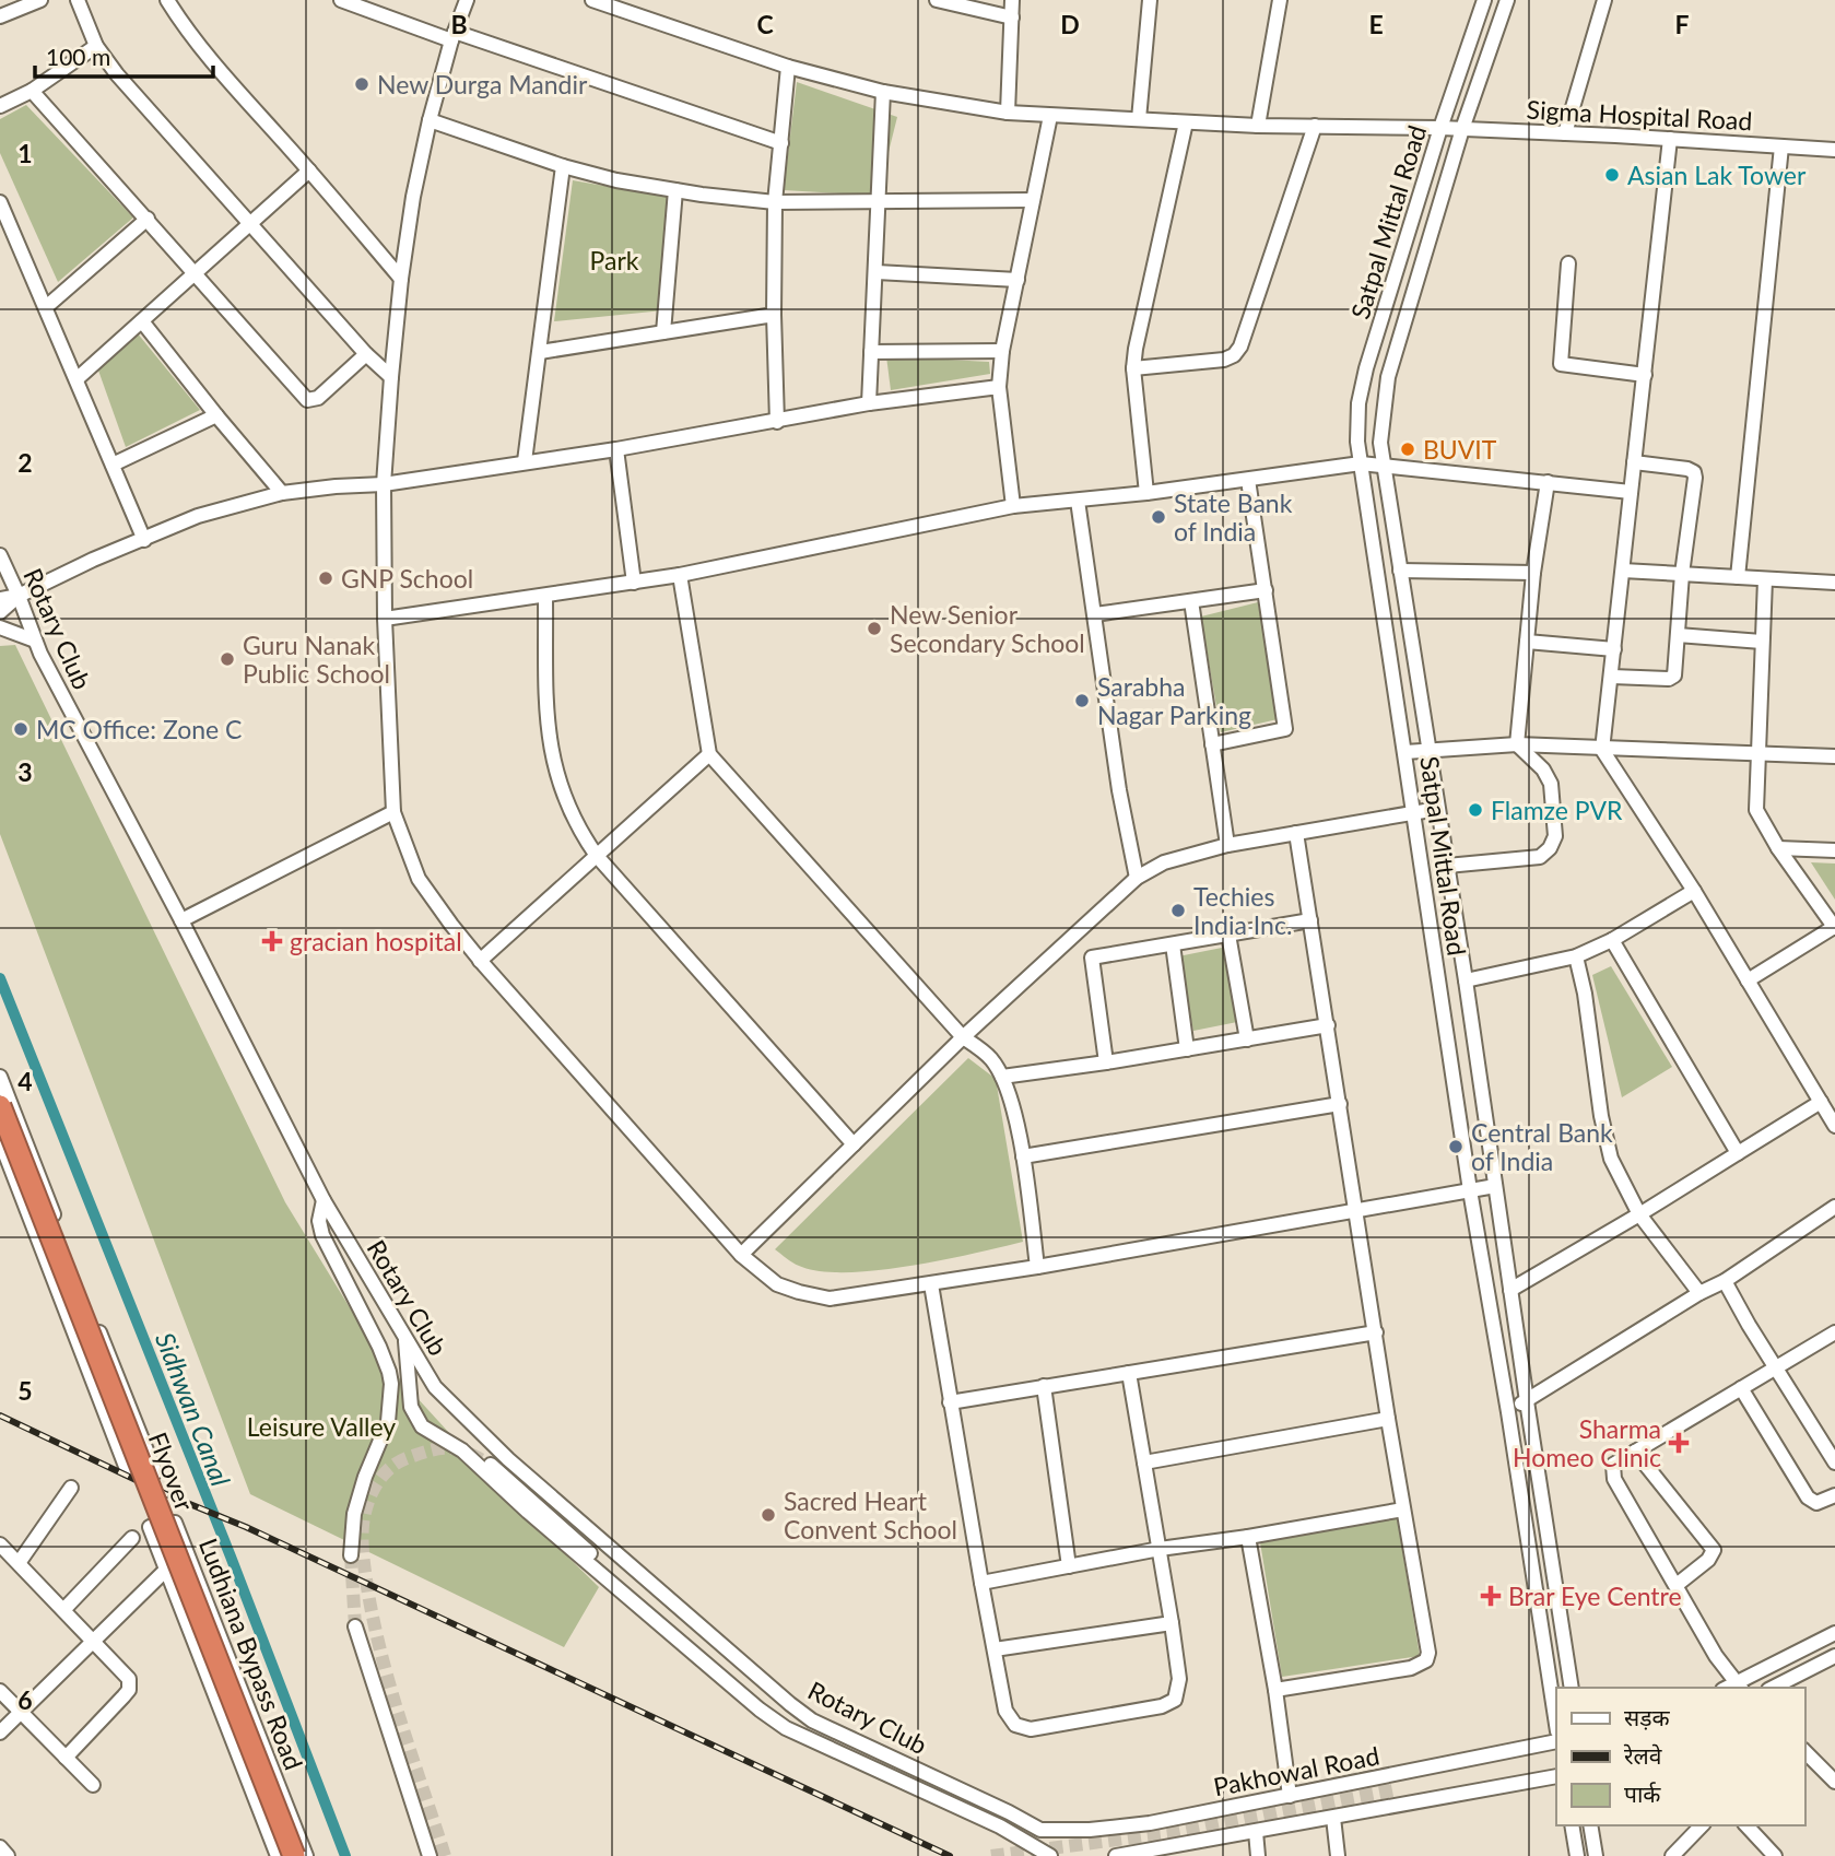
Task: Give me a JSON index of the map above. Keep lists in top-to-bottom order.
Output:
{
  "streets": {
    "highway": ["Flyover"],
    "street": [
      "Sigma Hospital Road",
      "Satpal Mittal Road",
      "Rotary Club",
      "Ludhiana Bypass Road",
      "Pakhowal Road"
    ]
  },
  "crossings": [
    ["Sigma Hospital Road", "Satpal Mittal Road"],
    ["Rotary Club", "Pakhowal Road"]
  ],
  "water": ["Sidhwan Canal"],
  "parks": ["Park", "Leisure Valley"],
  "places": {
    "other": [
      "New Durga Mandir",
      "Asian Lak Tower",
      "BUVIT",
      "State Bank of India",
      "GNP School",
      "New Senior Secondary School",
      "Guru Nanak Public School",
      "Sarabha Nagar Parking",
      "MC Office: Zone C",
      "Flamze PVR",
      "Techies India Inc.",
      "Central Bank of India",
      "Sacred Heart Convent School"
    ],
    "health": ["gracian hospital", "Sharma Homeo Clinic", "Brar Eye Centre"]
  },
  "legend": ["सड़क", "रेलवे", "पार्क"],
  "scale_bar": "100 m",
  "grid": {
    "columns": [
      "B",
      "C",
      "D",
      "E",
      "F"
    ],
    "rows": [
      "1",
      "2",
      "3",
      "4",
      "5",
      "6"
    ]
  }
}
